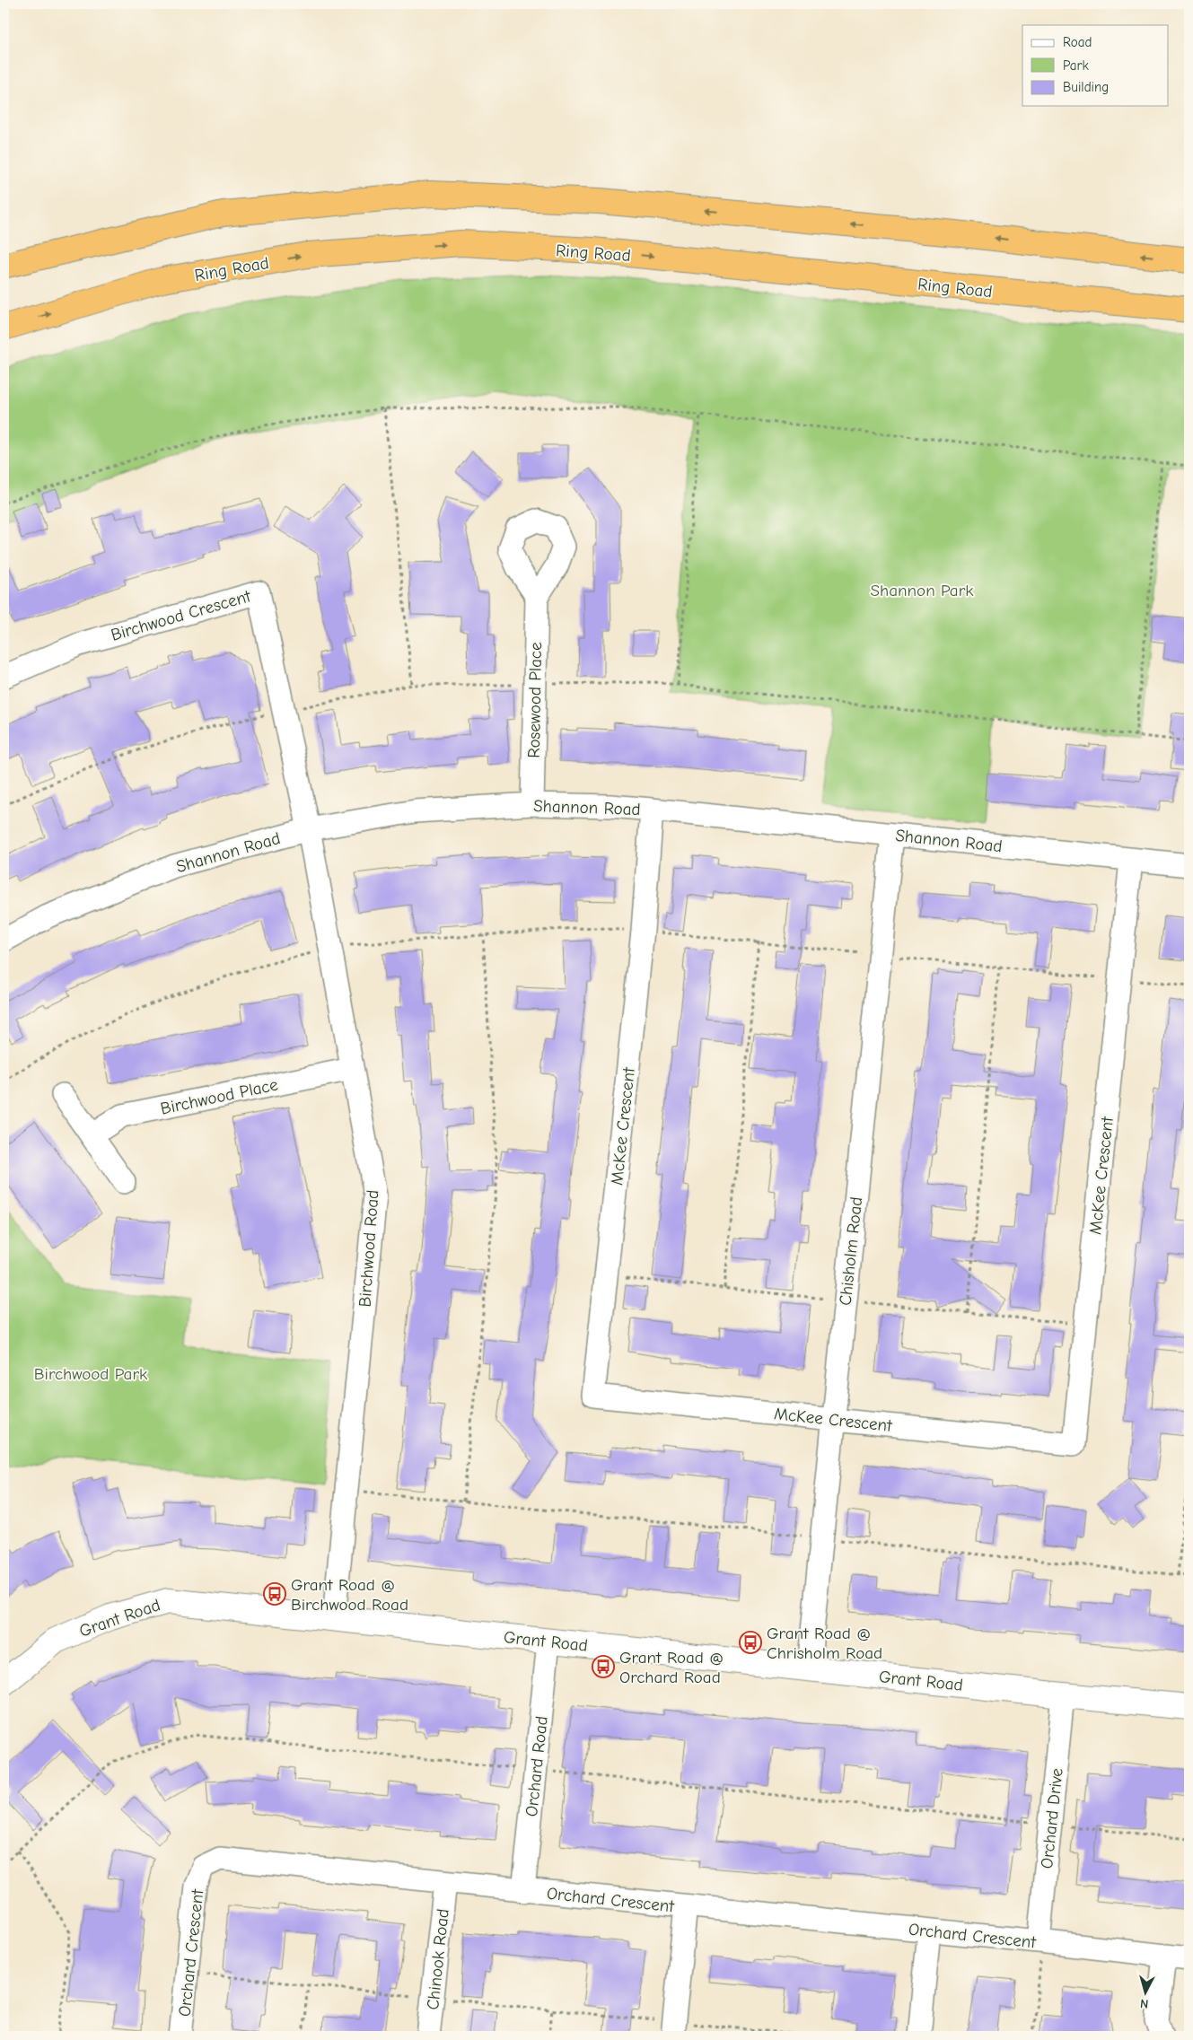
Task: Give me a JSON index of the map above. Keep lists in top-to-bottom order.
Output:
{
  "streets": {
    "highway": ["Ring Road"],
    "street": [
      "Birchwood Crescent",
      "Rosewood Place",
      "Shannon Road",
      "Birchwood Place",
      "McKee Crescent",
      "Birchwood Road",
      "Chisholm Road",
      "Grant Road",
      "Orchard Road",
      "Orchard Drive",
      "Orchard Crescent",
      "Chinook Road"
    ]
  },
  "crossings": [
    ["Birchwood Crescent", "Shannon Road"],
    ["Birchwood Crescent", "Birchwood Road"],
    ["Rosewood Place", "Shannon Road"],
    ["Shannon Road", "McKee Crescent"],
    ["Shannon Road", "Birchwood Road"],
    ["Shannon Road", "Chisholm Road"],
    ["Birchwood Place", "Birchwood Road"],
    ["McKee Crescent", "Chisholm Road"],
    ["Birchwood Road", "Grant Road"],
    ["Chisholm Road", "Grant Road"],
    ["Grant Road", "Orchard Road"],
    ["Grant Road", "Orchard Drive"],
    ["Orchard Road", "Orchard Crescent"],
    ["Orchard Drive", "Orchard Crescent"],
    ["Orchard Crescent", "Chinook Road"]
  ],
  "parks": ["Shannon Park", "Birchwood Park"],
  "places": {
    "bus stop": ["Grant Road @ Birchwood Road", "Grant Road @ Chrisholm Road", "Grant Road @ Orchard Road"]
  },
  "legend": ["Road", "Park", "Building"],
  "north": "bottom"
}
